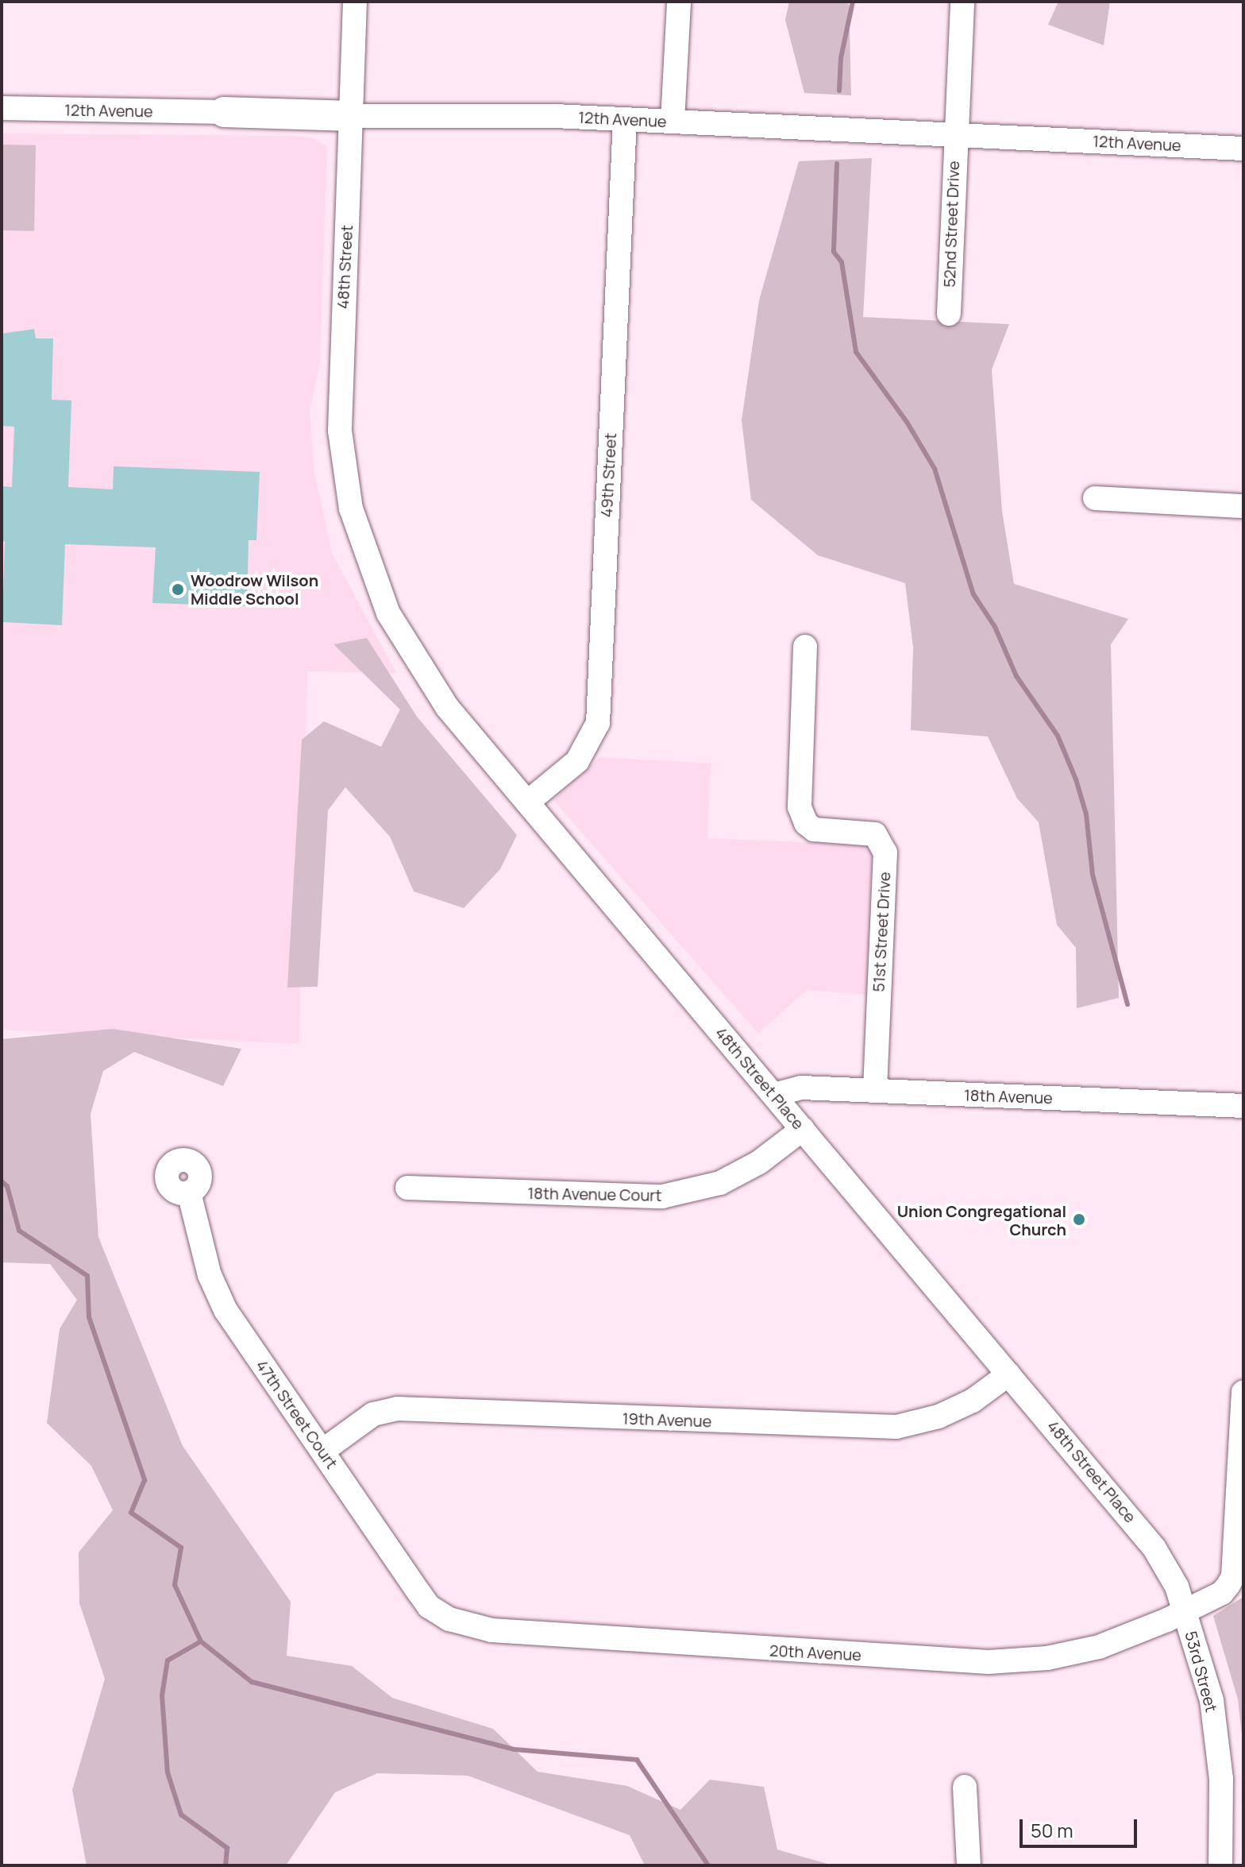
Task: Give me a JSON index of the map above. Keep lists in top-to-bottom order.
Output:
{
  "streets": {
    "main road": ["12th Avenue"],
    "street": [
      "52nd Street Drive",
      "48th Street",
      "49th Street",
      "51st Street Drive",
      "48th Street Place",
      "18th Avenue",
      "18th Avenue Court",
      "47th Street Court",
      "19th Avenue",
      "20th Avenue",
      "53rd Street"
    ]
  },
  "crossings": [
    ["12th Avenue", "52nd Street Drive"],
    ["12th Avenue", "48th Street"],
    ["12th Avenue", "49th Street"],
    ["48th Street", "48th Street Place"],
    ["49th Street", "48th Street Place"],
    ["51st Street Drive", "18th Avenue"],
    ["48th Street Place", "18th Avenue"],
    ["48th Street Place", "18th Avenue Court"],
    ["48th Street Place", "19th Avenue"],
    ["48th Street Place", "20th Avenue"],
    ["48th Street Place", "53rd Street"],
    ["47th Street Court", "19th Avenue"],
    ["47th Street Court", "20th Avenue"],
    ["20th Avenue", "53rd Street"]
  ],
  "places": ["Woodrow Wilson Middle School", "Union Congregational Church"],
  "scale_bar": "50 m"
}
